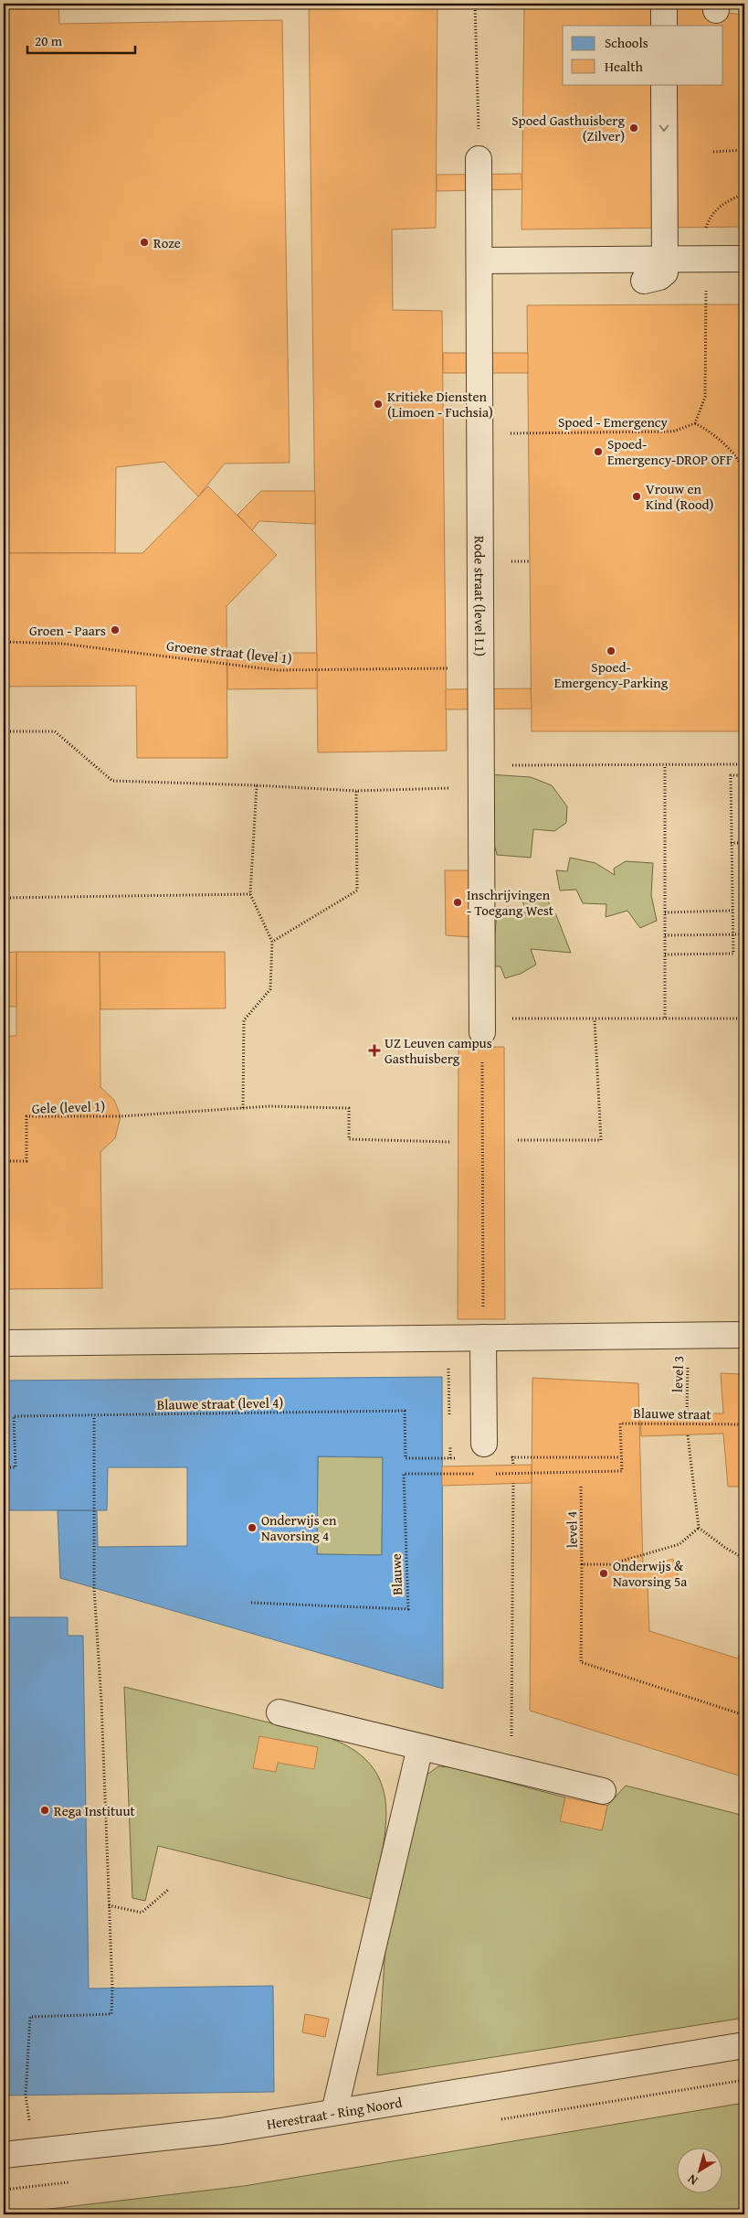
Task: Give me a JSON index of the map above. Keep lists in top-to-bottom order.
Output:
{
  "streets": {
    "street": ["Rode straat (level L1)", "Herestraat - Ring Noord"],
    "path": [
      "Spoed - Emergency",
      "Groene straat (level 1)",
      "Gele (level 1)",
      "level 3",
      "Blauwe straat (level 4)",
      "Blauwe straat",
      "level 4",
      "Blauwe"
    ]
  },
  "crossings": [
    ["Rode straat (level L1)", "Groene straat (level 1)"]
  ],
  "places": {
    "other": [
      "Spoed Gasthuisberg (Zilver)",
      "Roze",
      "Kritieke Diensten (Limoen - Fuchsia)",
      "Spoed- Emergency-DROP OFF",
      "Vrouw en Kind (Rood)",
      "Groen - Paars",
      "Spoed- Emergency-Parking",
      "Inschrijvingen - Toegang West",
      "Onderwijs en Navorsing 4",
      "Onderwijs & Navorsing 5a",
      "Rega Instituut"
    ],
    "health": ["UZ Leuven campus Gasthuisberg"]
  },
  "legend": ["Schools", "Health"],
  "scale_bar": "20 m",
  "north": "bottom left"
}
